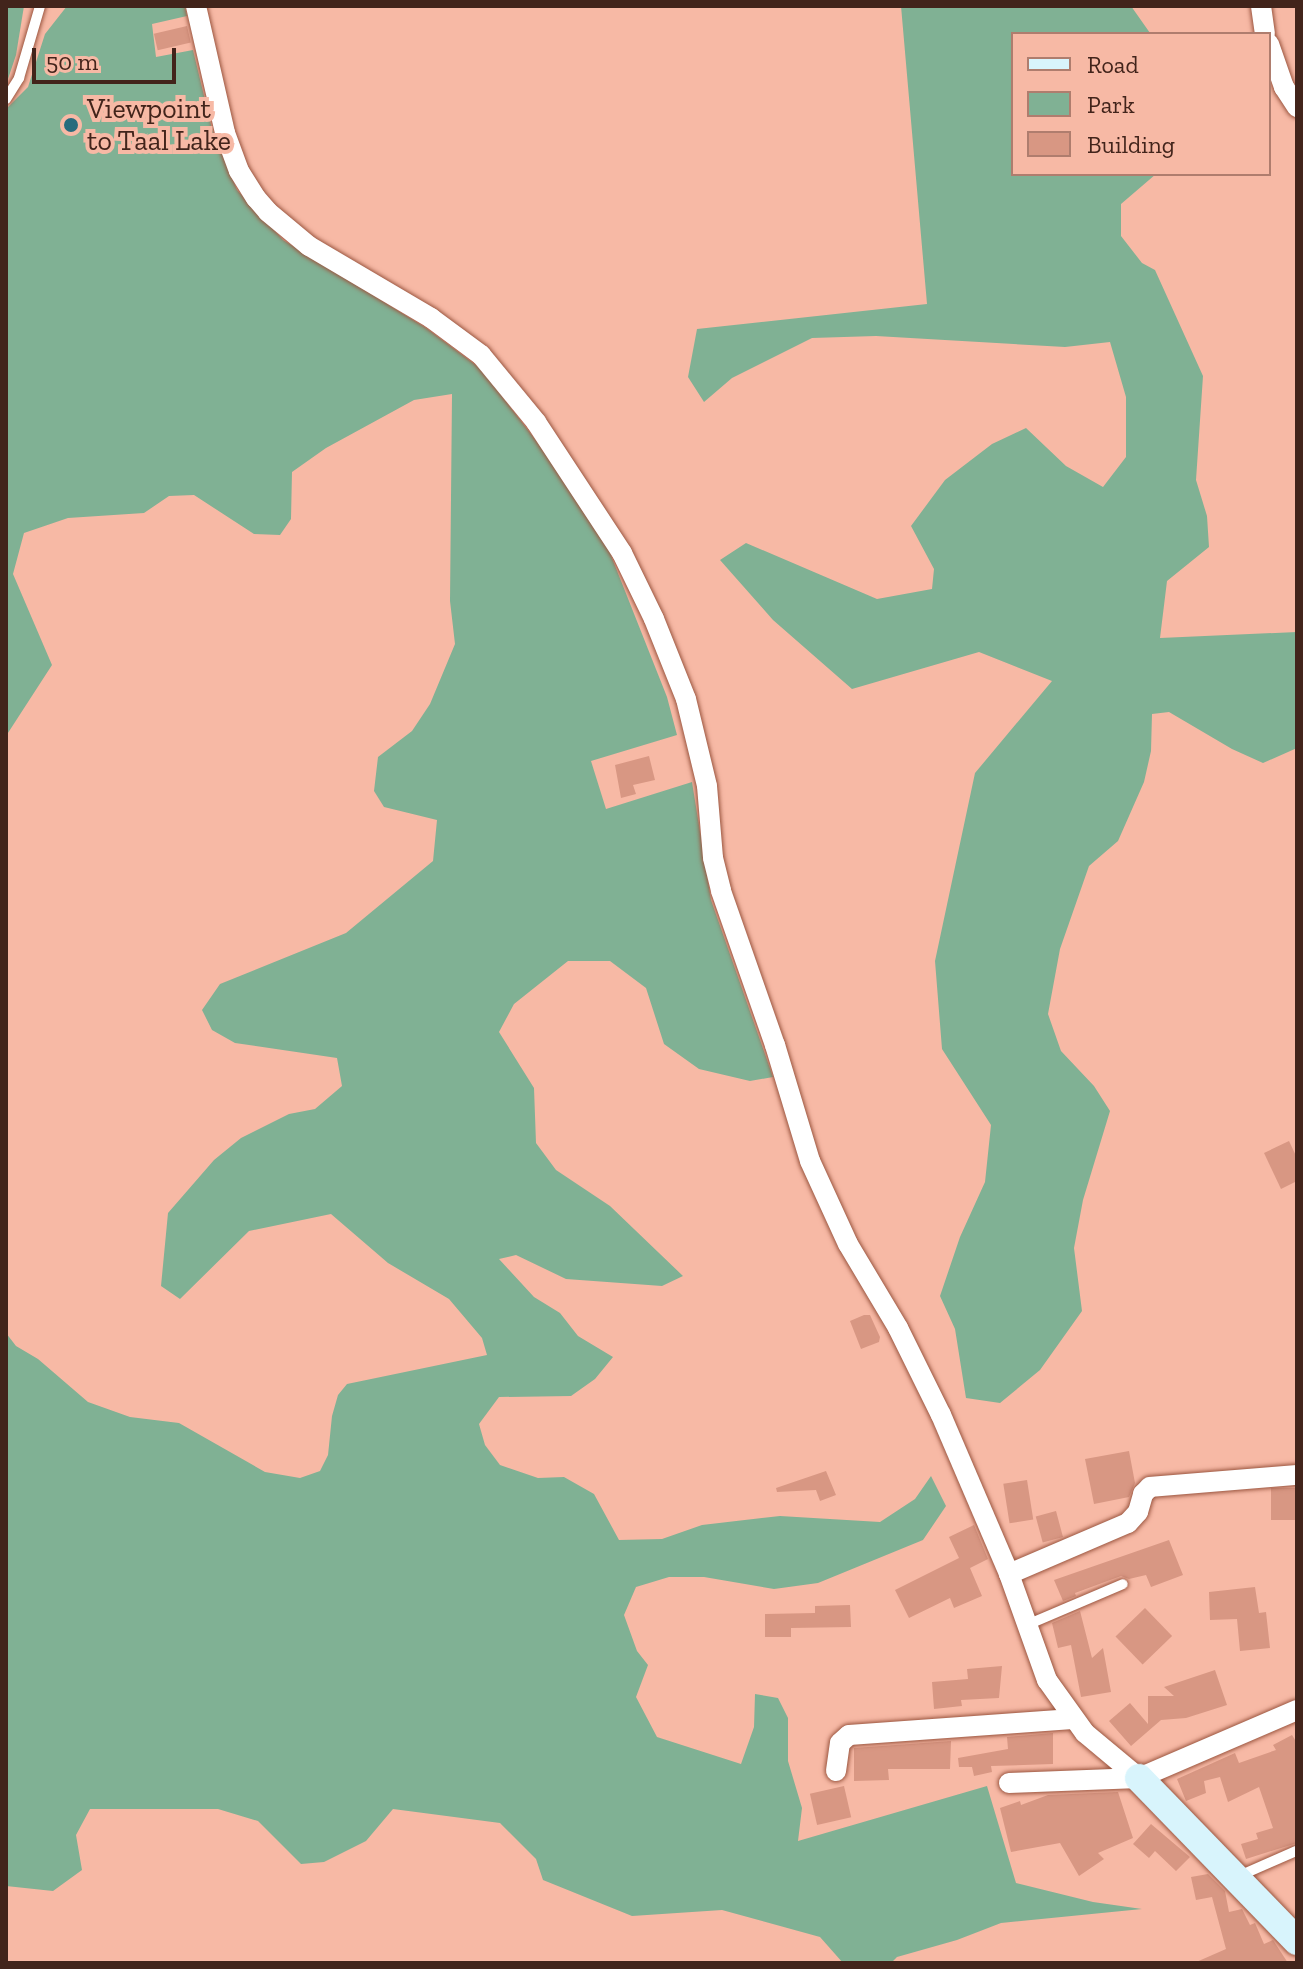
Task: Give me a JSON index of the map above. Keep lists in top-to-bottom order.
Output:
{
  "places": ["Viewpoint to Taal Lake"],
  "legend": ["Road", "Park", "Building"],
  "scale_bar": "50 m"
}
